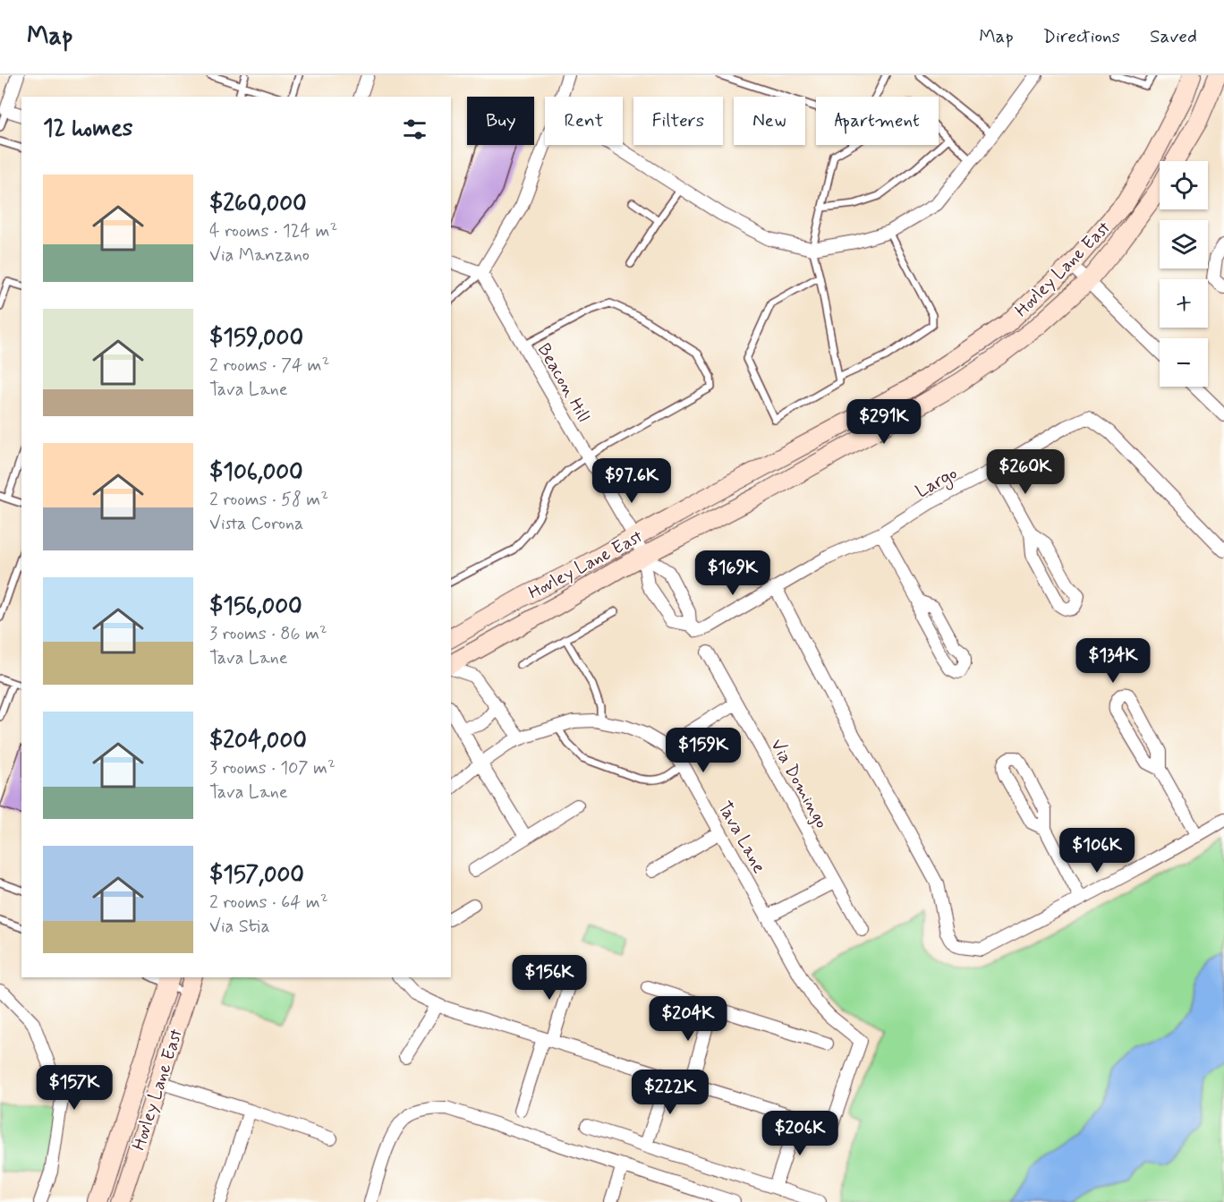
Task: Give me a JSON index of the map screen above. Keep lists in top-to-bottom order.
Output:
{
  "streets": {
    "main road": ["Hovley Lane East"],
    "street": [
      "Beacon Hill",
      "Largo",
      "Via Domingo",
      "Tava Lane"
    ]
  },
  "crossings": [
    ["Hovley Lane East", "Beacon Hill"],
    ["Hovley Lane East", "Largo"],
    ["Beacon Hill", "Largo"]
  ],
  "page": {
    "header": "Map",
    "nav": ["Map", "Directions", "Saved"],
    "chip": [
      "Buy",
      "Rent",
      "Filters",
      "New",
      "Apartment"
    ],
    "heading": "12 homes",
    "map_buttons": ["+", "−"],
    "list": [
      {
        "name": "$260,000",
        "note": "4 rooms · 124 m² · Via Manzano"
      },
      {
        "name": "$159,000",
        "note": "2 rooms · 74 m² · Tava Lane"
      },
      {
        "name": "$106,000",
        "note": "2 rooms · 58 m² · Vista Corona"
      },
      {
        "name": "$156,000",
        "note": "3 rooms · 86 m² · Tava Lane"
      },
      {
        "name": "$204,000",
        "note": "3 rooms · 107 m² · Tava Lane"
      },
      {
        "name": "$157,000",
        "note": "2 rooms · 64 m² · Via Stia"
      }
    ],
    "price": [
      "$291K",
      "$260K",
      "$97.6K",
      "$169K",
      "$134K",
      "$159K",
      "$106K",
      "$156K",
      "$204K",
      "$157K",
      "$222K",
      "$206K"
    ]
  }
}
